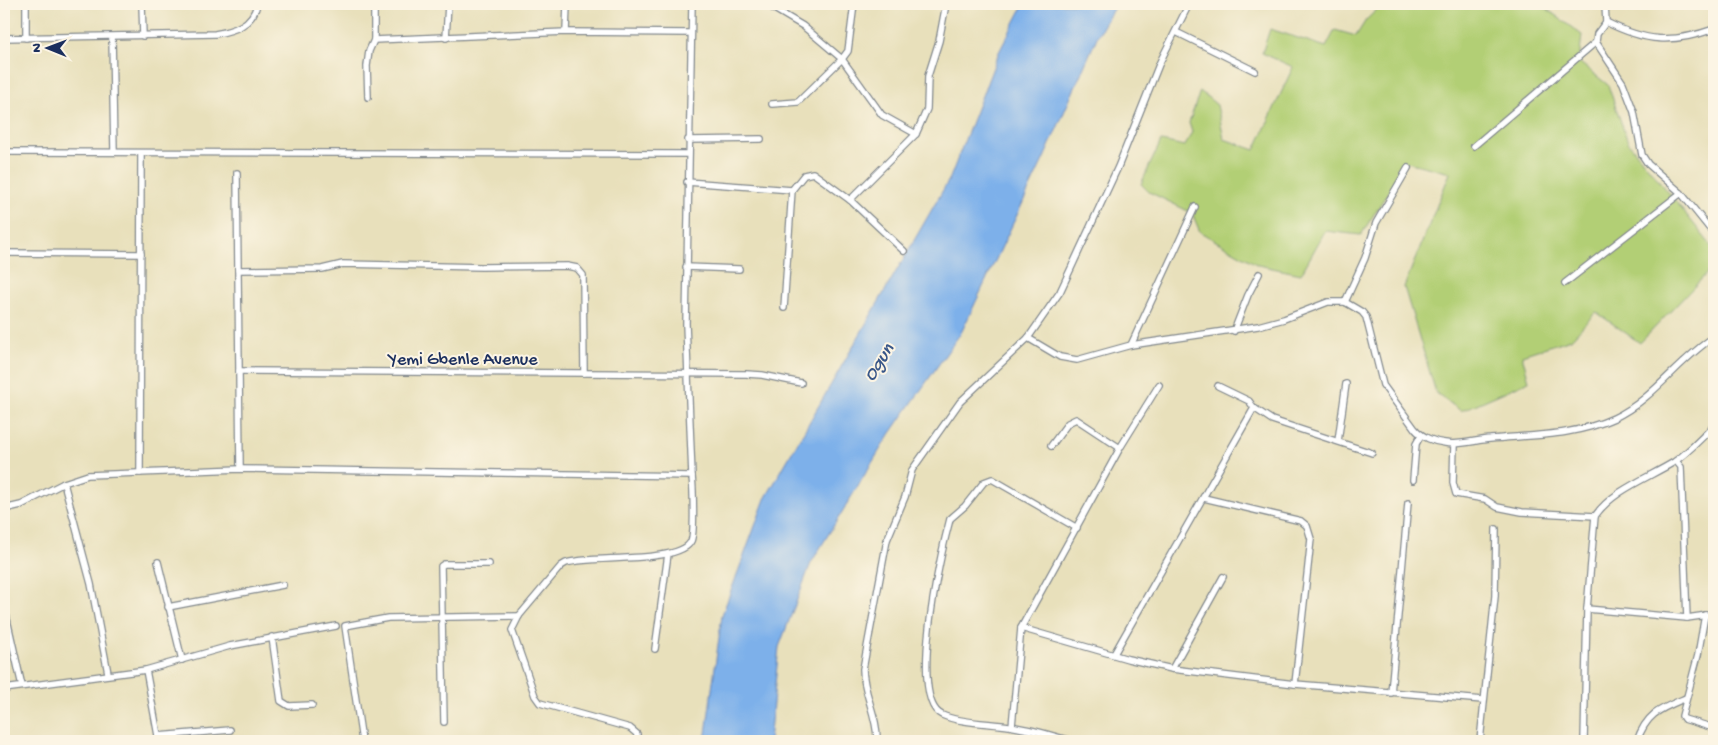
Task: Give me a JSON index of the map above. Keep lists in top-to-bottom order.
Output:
{
  "streets": {
    "street": ["Yemi Gbenle Avenue"]
  },
  "water": ["Ogun"],
  "north": "left"
}
